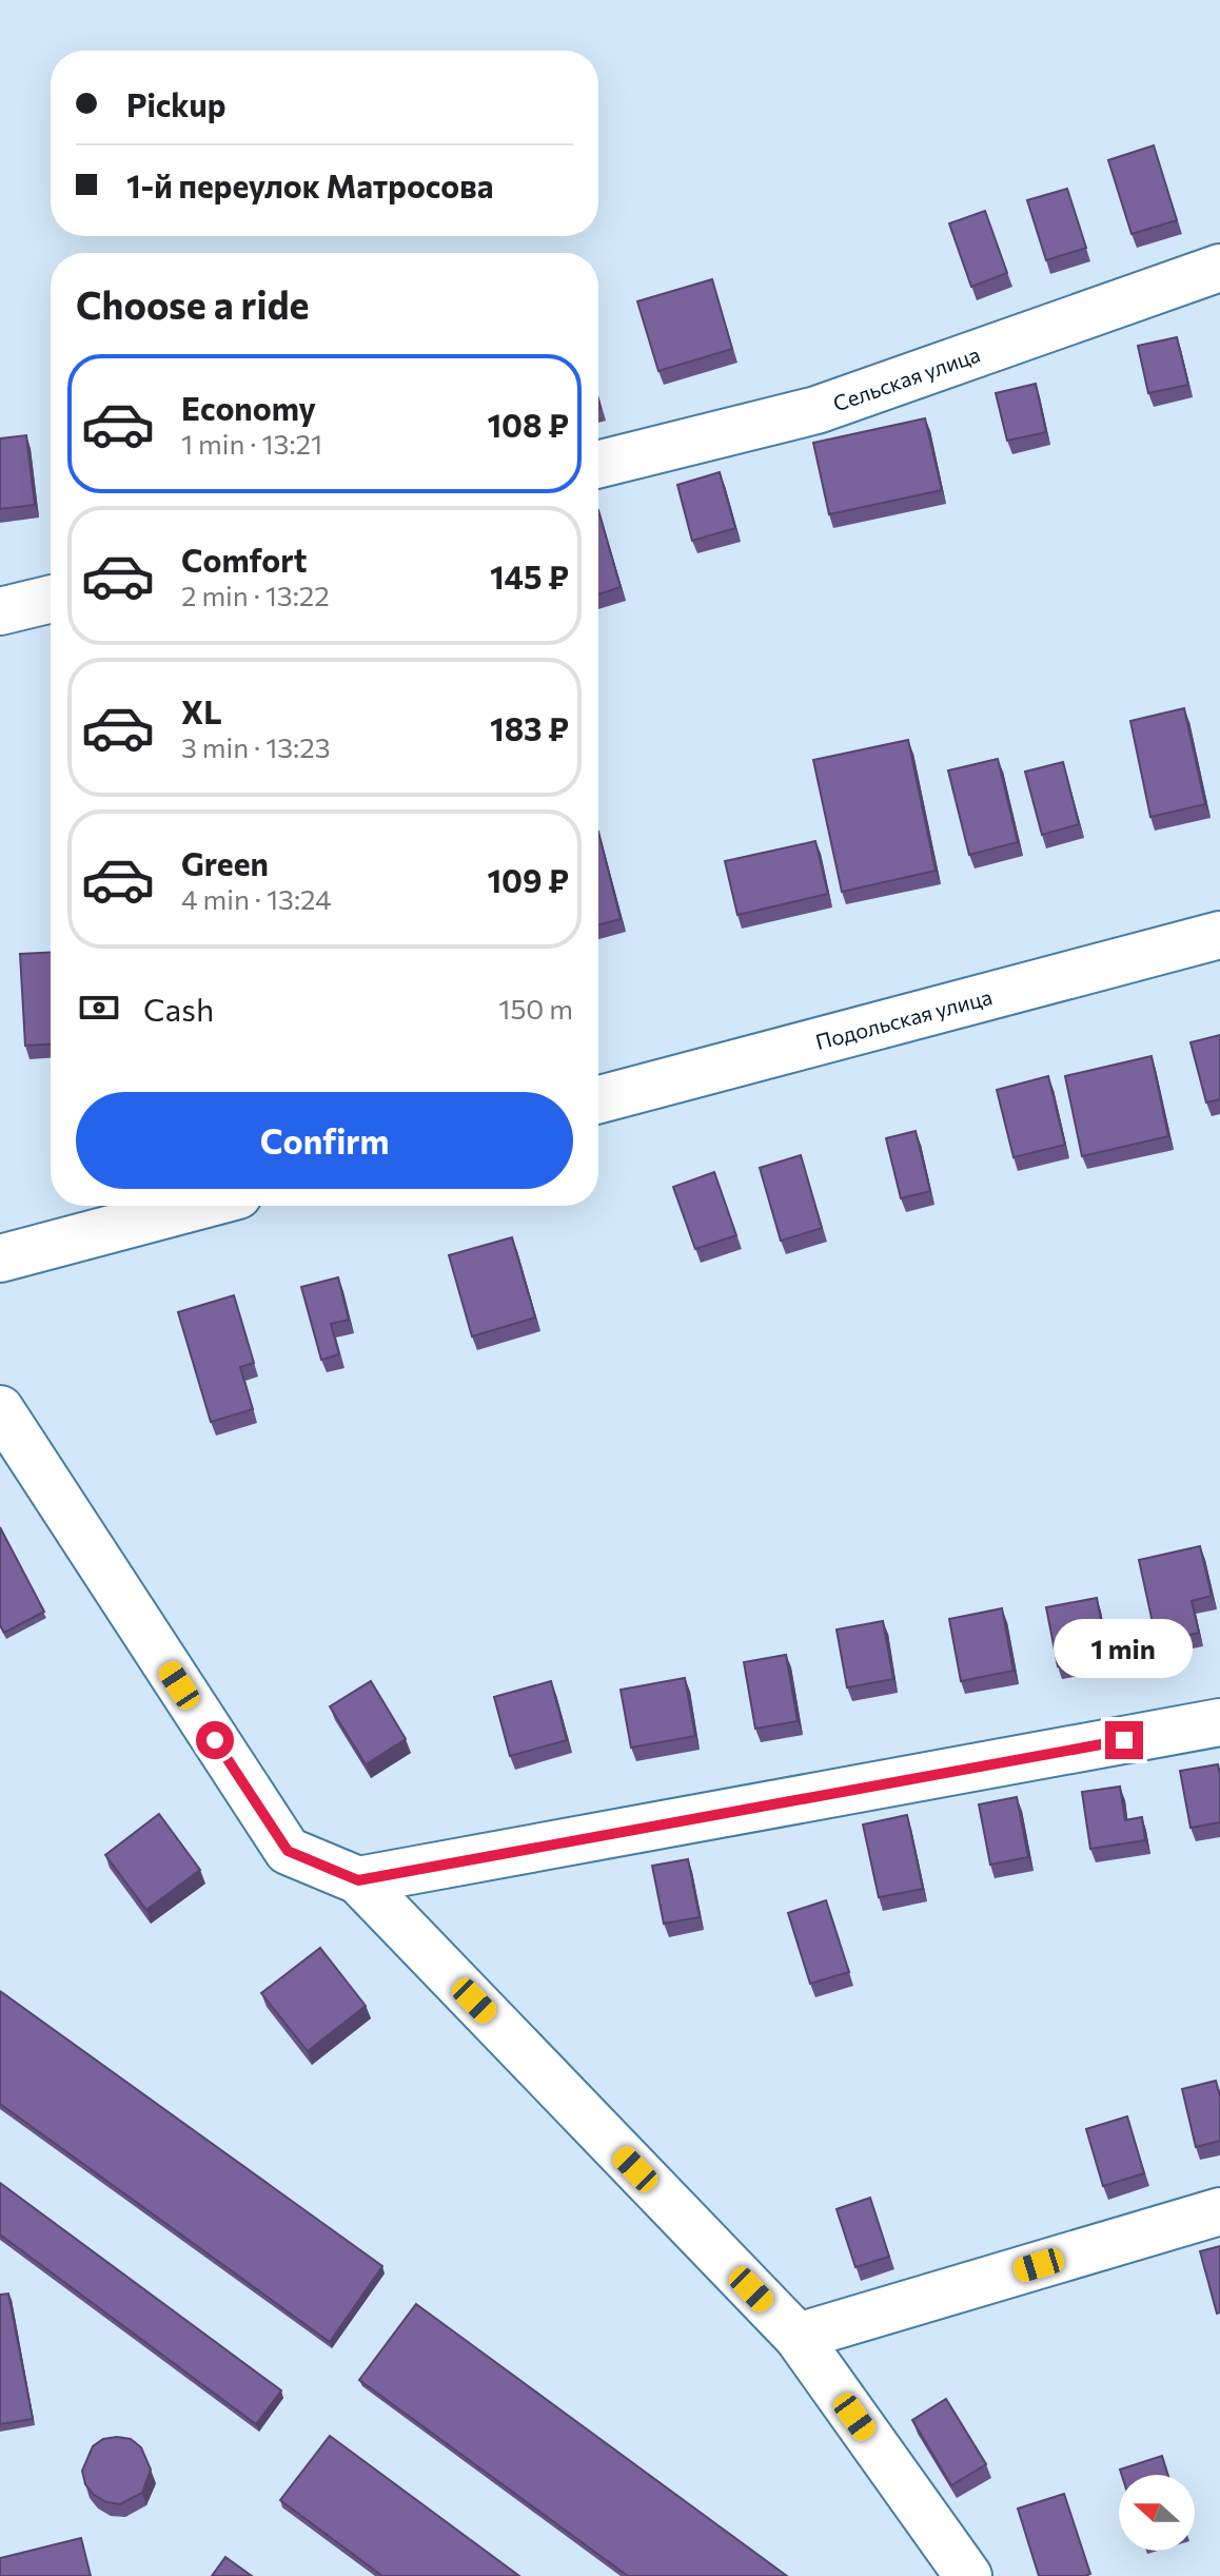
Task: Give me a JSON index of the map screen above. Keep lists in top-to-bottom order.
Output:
{
  "streets": {
    "street": ["Сельская улица", "Подольская улица"]
  },
  "north": "left",
  "page": {
    "banner": ["Pickup", "1-й переулок Матросова"],
    "heading": "Choose a ride",
    "list": [
      {
        "name": "Economy",
        "note": "1 min · 13:21",
        "value": "108 ₽"
      },
      {
        "name": "Comfort",
        "note": "2 min · 13:22",
        "value": "145 ₽"
      },
      {
        "name": "XL",
        "note": "3 min · 13:23",
        "value": "183 ₽"
      },
      {
        "name": "Green",
        "note": "4 min · 13:24",
        "value": "109 ₽"
      }
    ],
    "pay": ["Cash", "150 m"],
    "buttons": "Confirm",
    "bubble": "1 min"
  }
}
